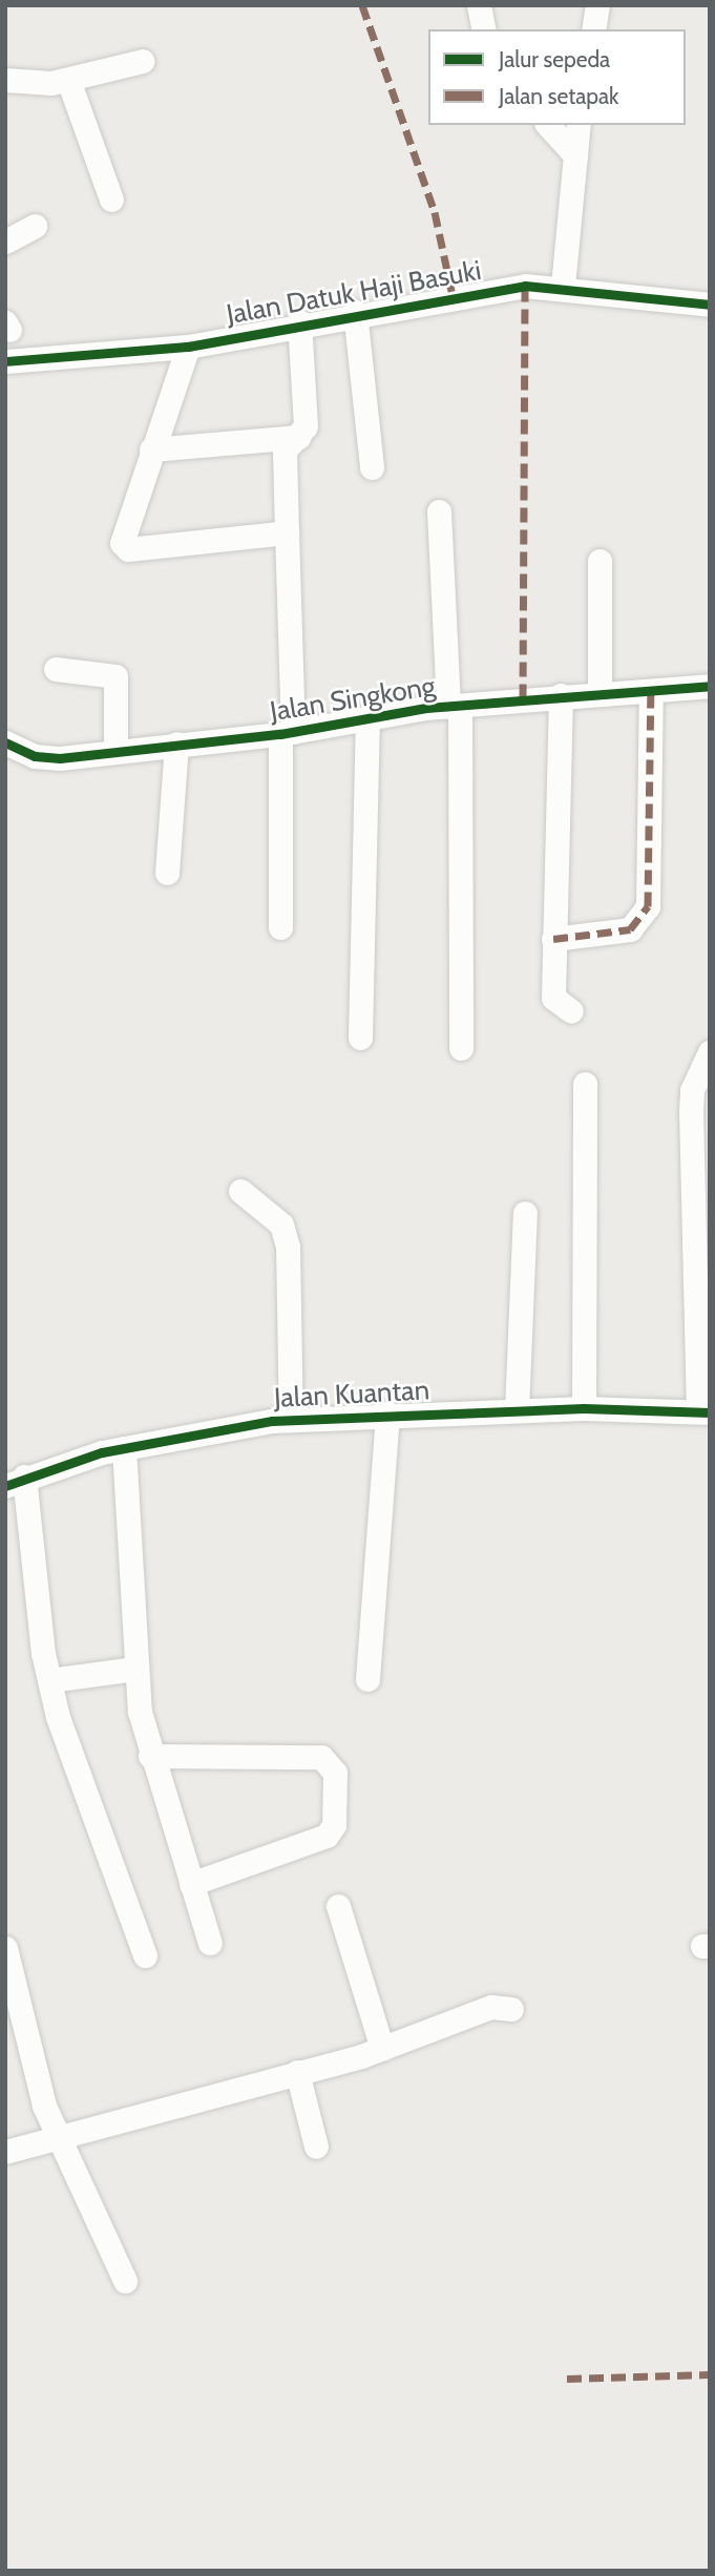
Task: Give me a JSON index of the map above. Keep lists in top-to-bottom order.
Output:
{
  "streets": {
    "street": ["Jalan Datuk Haji Basuki", "Jalan Singkong", "Jalan Kuantan"]
  },
  "legend": ["Jalur sepeda", "Jalan setapak"]
}
